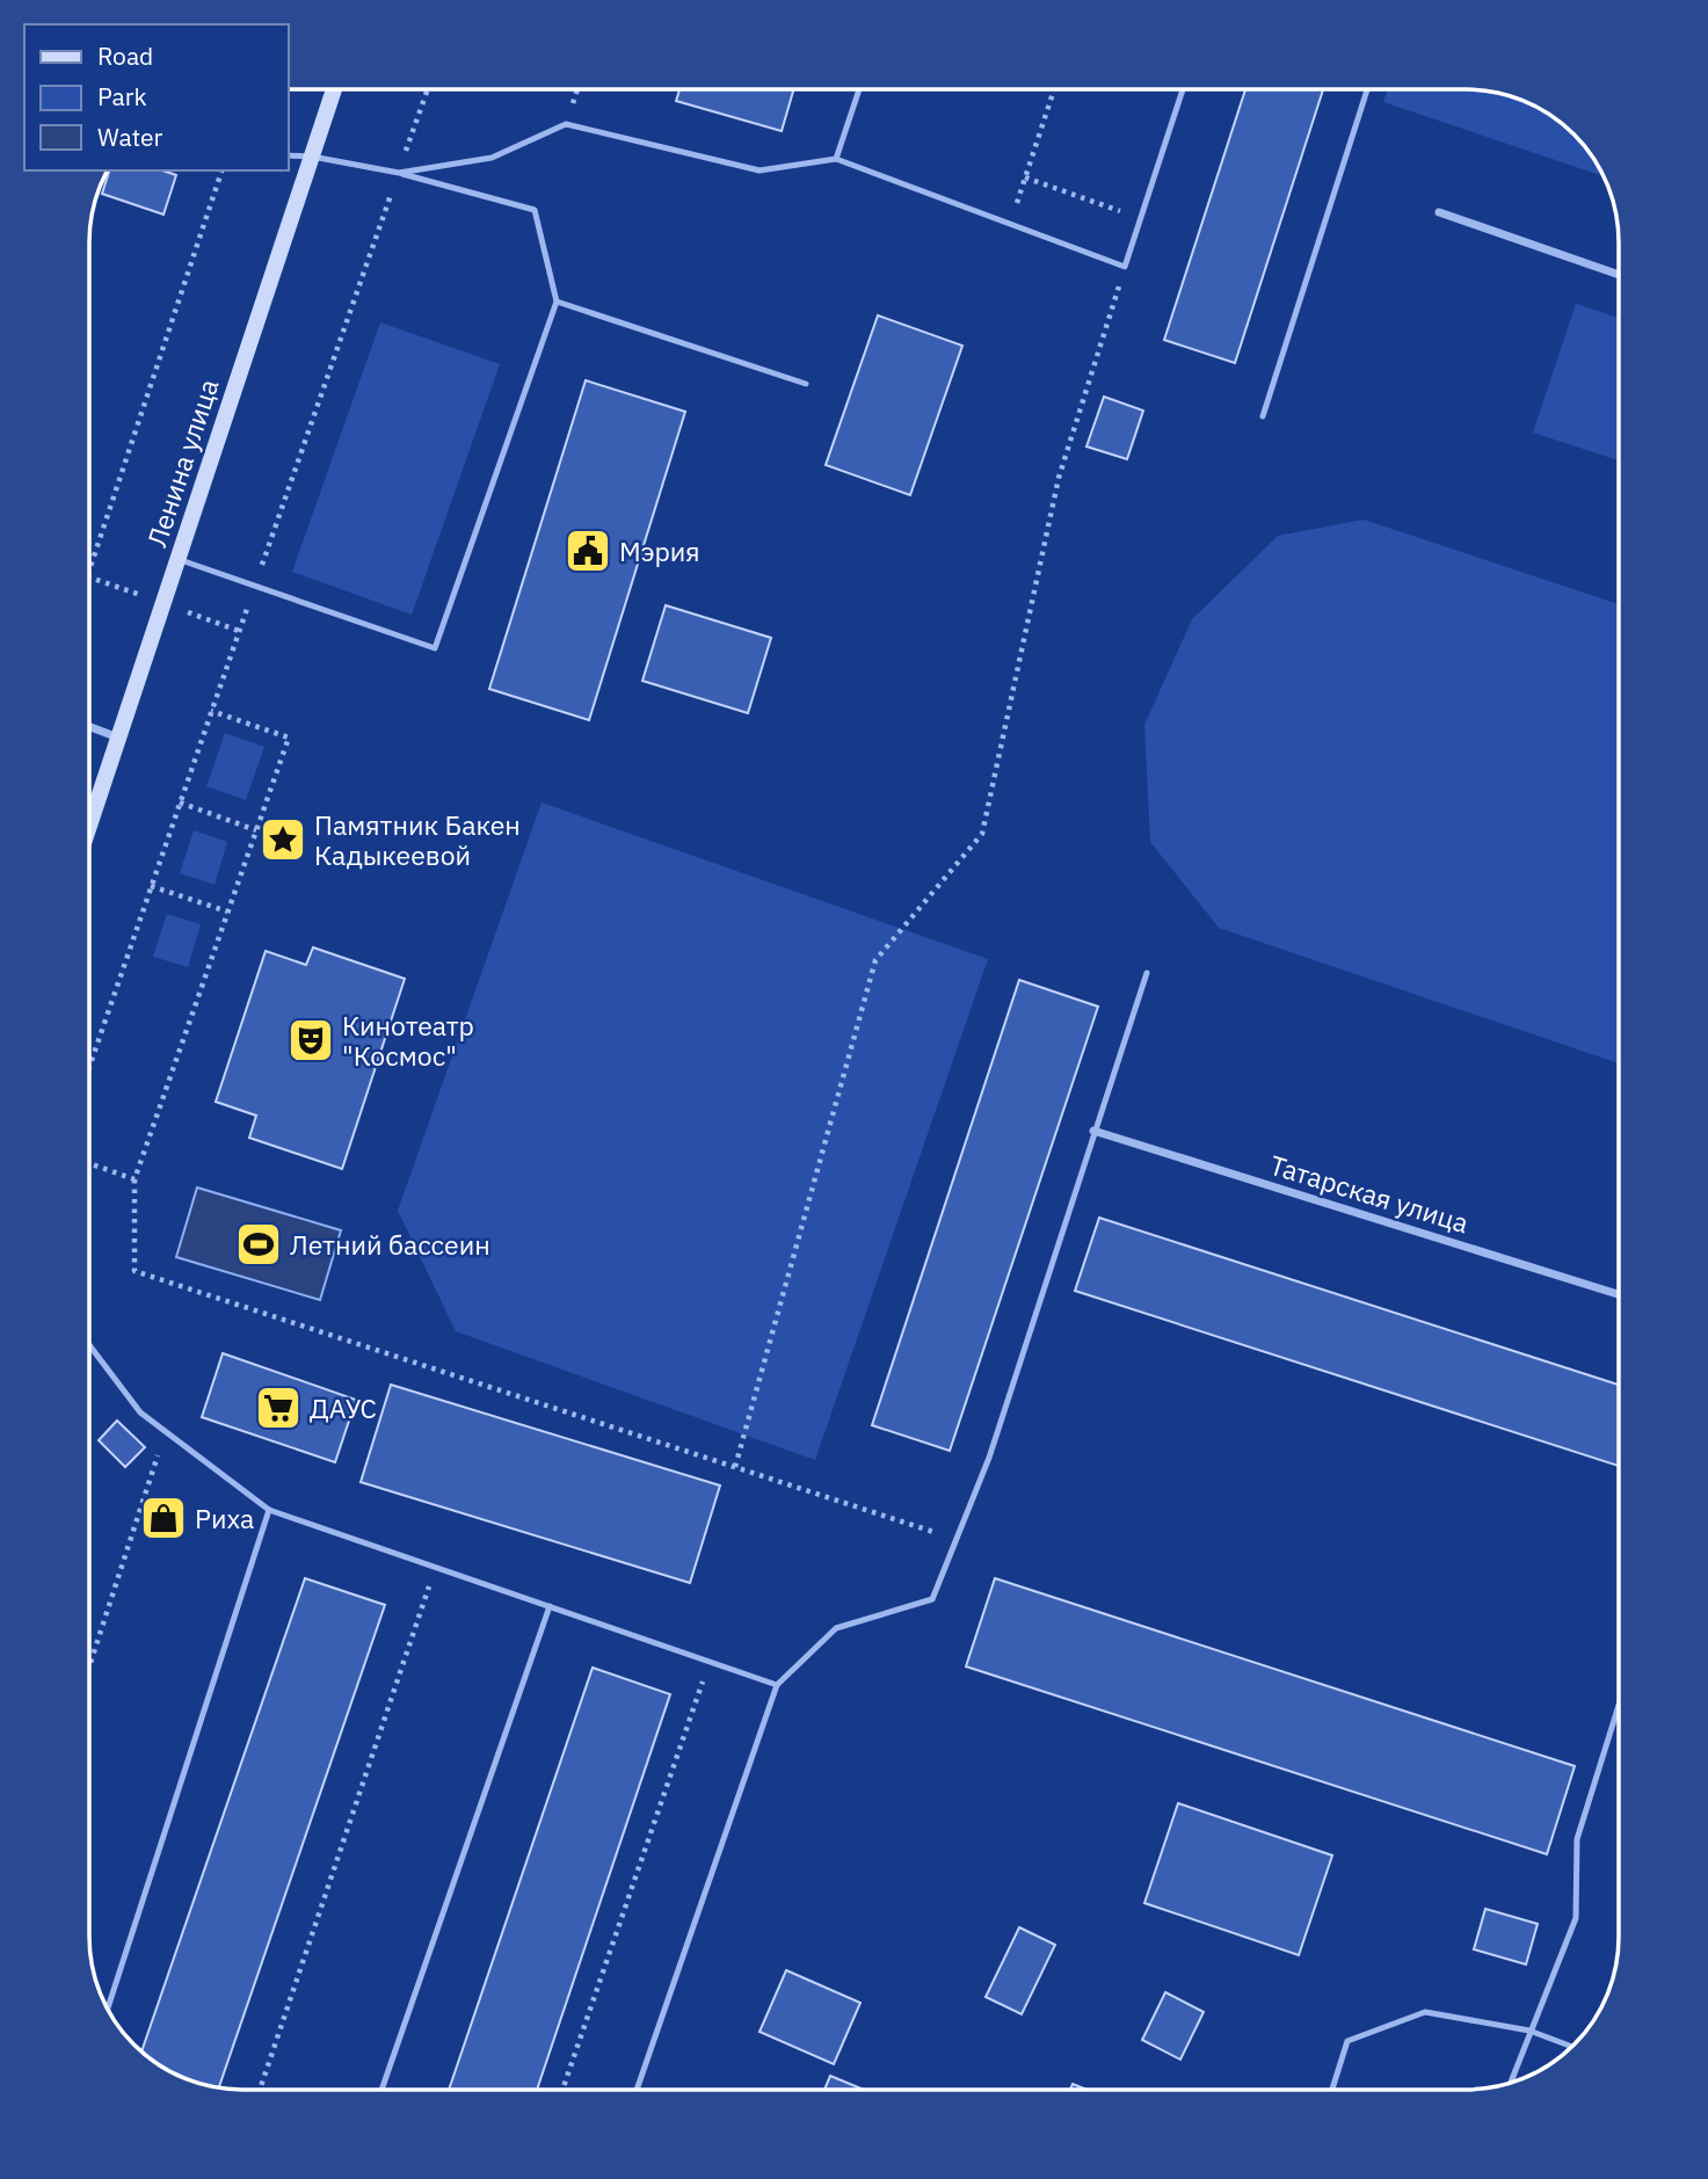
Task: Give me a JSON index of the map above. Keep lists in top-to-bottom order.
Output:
{
  "streets": {
    "main road": ["Ленина улица"],
    "street": ["Татарская улица"]
  },
  "places": {
    "public building": ["Мэрия"],
    "place": ["Памятник Бакен Кадыкеевой"],
    "theatre": ["Кинотеатр \"Космос\""],
    "sports": ["Летний бассеин"],
    "supermarket": ["ДАУС"],
    "shop": ["Риха"]
  },
  "legend": ["Road", "Park", "Water"]
}
